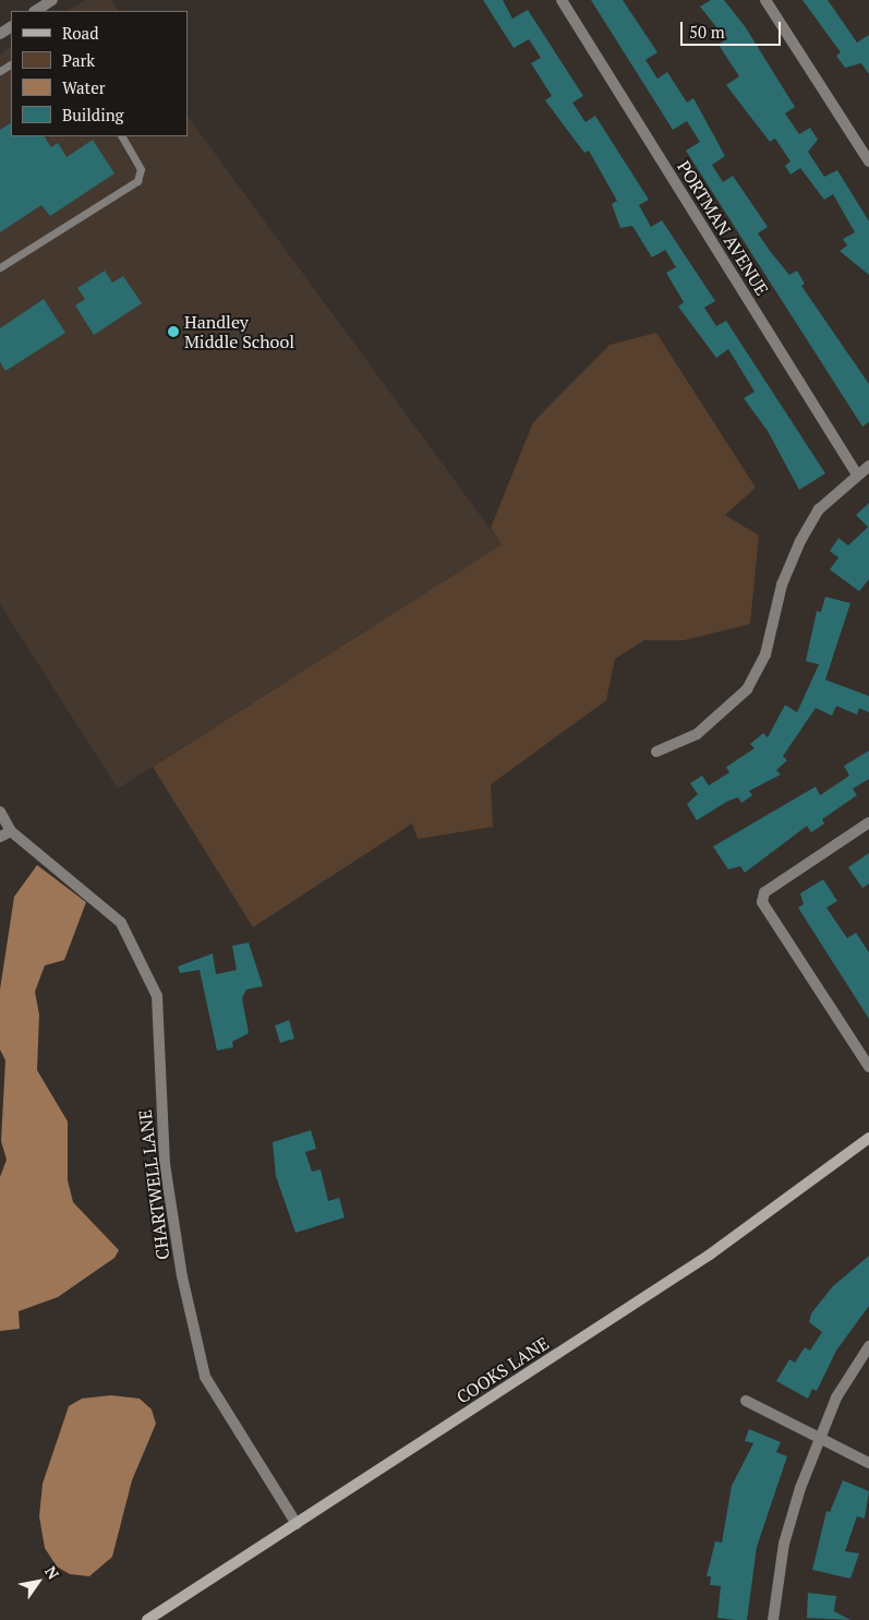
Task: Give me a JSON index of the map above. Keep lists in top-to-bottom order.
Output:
{
  "streets": {
    "main road": ["COOKS LANE"],
    "street": ["PORTMAN AVENUE", "CHARTWELL LANE"]
  },
  "crossings": [
    ["CHARTWELL LANE", "COOKS LANE"]
  ],
  "places": ["Handley Middle School"],
  "legend": [
    "Road",
    "Park",
    "Water",
    "Building"
  ],
  "scale_bar": "50 m",
  "north": "top right"
}
